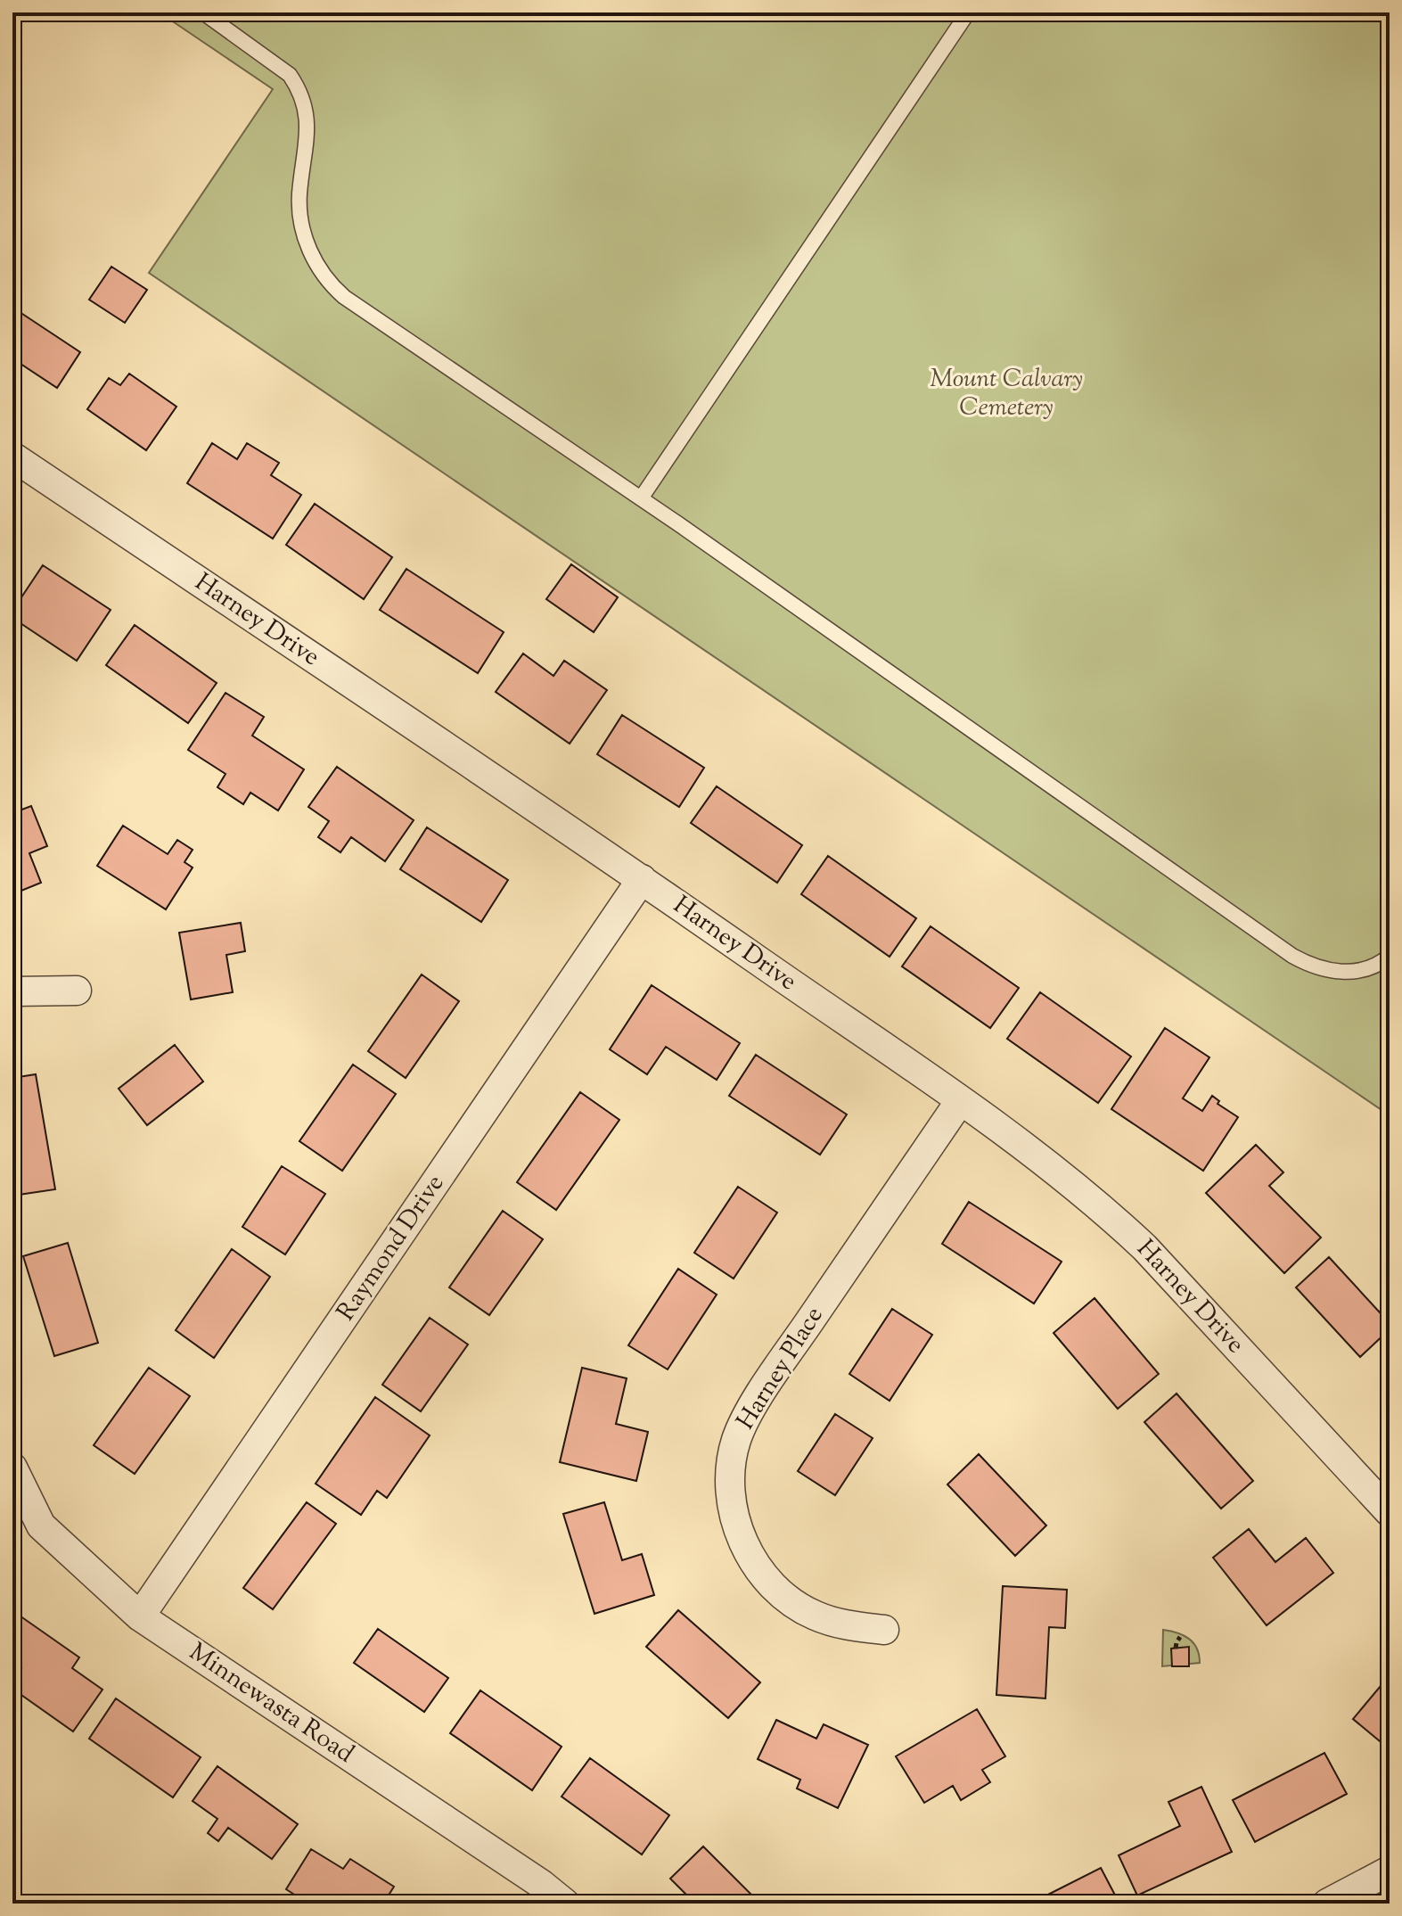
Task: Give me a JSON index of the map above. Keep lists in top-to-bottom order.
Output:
{
  "streets": {
    "street": [
      "Harney Drive",
      "Raymond Drive",
      "Harney Place",
      "Minnewasta Road"
    ]
  },
  "crossings": [
    ["Harney Drive", "Raymond Drive"],
    ["Harney Drive", "Harney Place"],
    ["Raymond Drive", "Minnewasta Road"]
  ],
  "parks": ["Mount Calvary Cemetery"]
}
